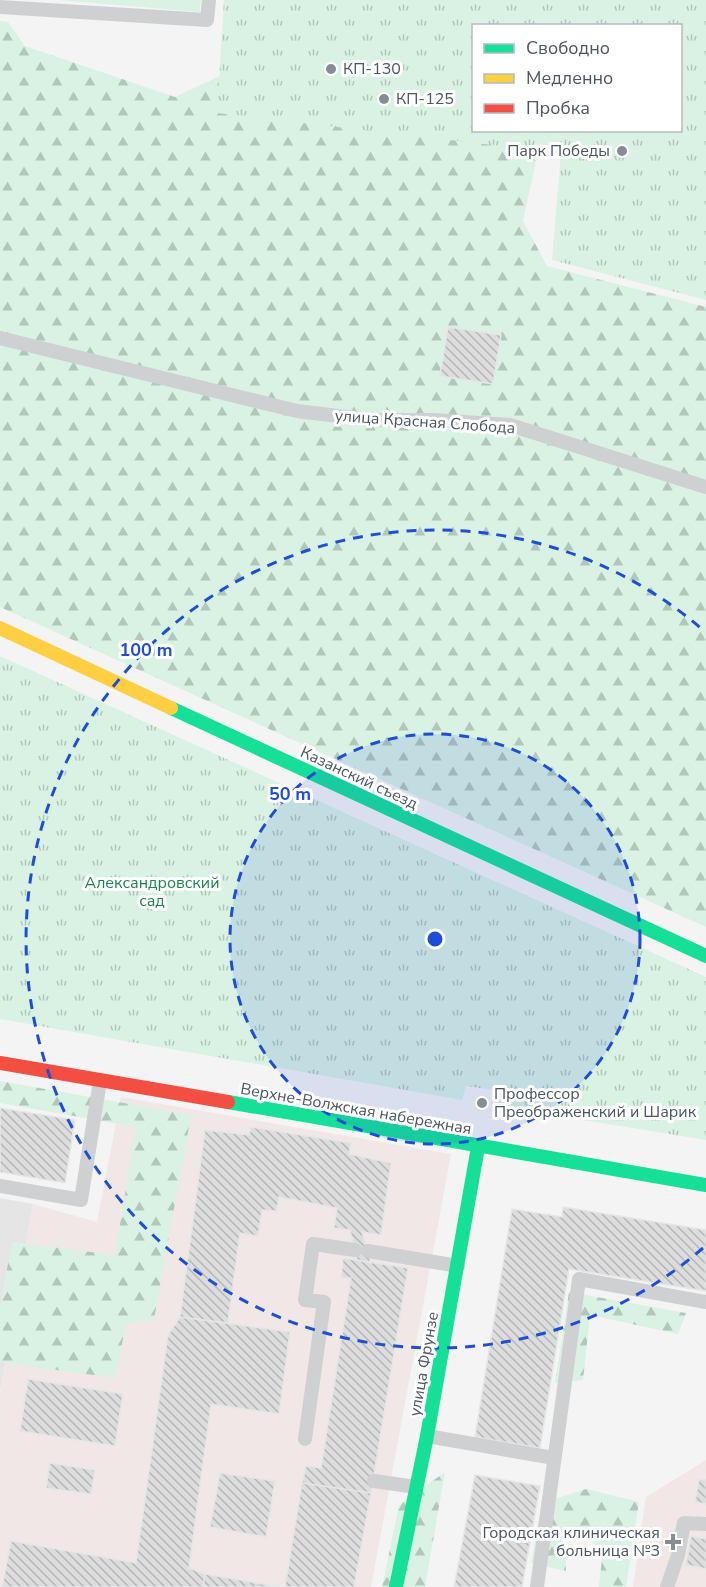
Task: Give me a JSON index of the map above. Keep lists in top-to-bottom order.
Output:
{
  "streets": {
    "street": ["Казанский съезд", "Верхне-Волжская набережная", "улица Фрунзе"],
    "lane": ["улица Красная Слобода"]
  },
  "crossings": [
    ["Верхне-Волжская набережная", "улица Фрунзе"]
  ],
  "parks": ["Александровский сад"],
  "places": {
    "other": [
      "КП-130",
      "КП-125",
      "Парк Победы",
      "Профессор Преображенский и Шарик"
    ],
    "health": ["Городская клиническая больница №3"]
  },
  "legend": ["Свободно", "Медленно", "Пробка"],
  "rings": ["100 m", "50 m"]
}
